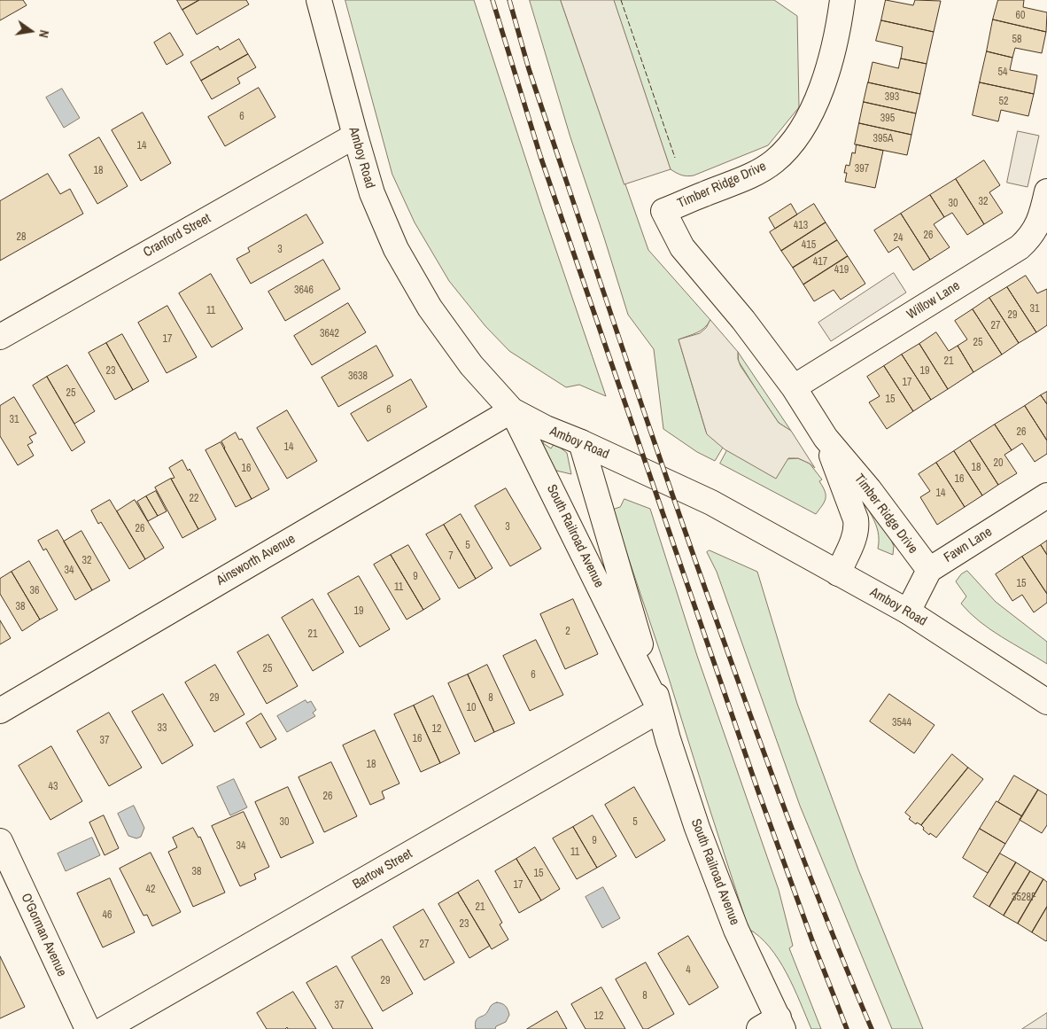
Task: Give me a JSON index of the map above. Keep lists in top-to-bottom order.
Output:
{
  "streets": {
    "street": [
      "Amboy Road",
      "Timber Ridge Drive",
      "Cranford Street",
      "Willow Lane",
      "South Railroad Avenue",
      "Fawn Lane",
      "Ainsworth Avenue",
      "Bartow Street",
      "O'Gorman Avenue"
    ]
  },
  "crossings": [
    ["Amboy Road", "Timber Ridge Drive"],
    ["Amboy Road", "Cranford Street"],
    ["Amboy Road", "South Railroad Avenue"],
    ["Amboy Road", "Fawn Lane"],
    ["Amboy Road", "Ainsworth Avenue"],
    ["Timber Ridge Drive", "Willow Lane"],
    ["Timber Ridge Drive", "Fawn Lane"],
    ["South Railroad Avenue", "Ainsworth Avenue"],
    ["South Railroad Avenue", "Bartow Street"]
  ],
  "house_numbers": [
    "60",
    "58",
    "54",
    "393",
    "52",
    "6",
    "395",
    "395A",
    "14",
    "397",
    "18",
    "32",
    "30",
    "413",
    "26",
    "28",
    "24",
    "415",
    "3",
    "417",
    "419",
    "3646",
    "31",
    "11",
    "29",
    "27",
    "3642",
    "17",
    "25",
    "21",
    "23",
    "19",
    "3638",
    "17",
    "25",
    "15",
    "6",
    "31",
    "26",
    "14",
    "20",
    "18",
    "16",
    "16",
    "14",
    "22",
    "3",
    "26",
    "5",
    "7",
    "32",
    "34",
    "9",
    "15",
    "11",
    "36",
    "38",
    "19",
    "2",
    "21",
    "25",
    "6",
    "29",
    "8",
    "10",
    "3544",
    "33",
    "12",
    "16",
    "37",
    "18",
    "43",
    "26",
    "30",
    "5",
    "9",
    "34",
    "11",
    "38",
    "15",
    "17",
    "42",
    "3528F",
    "21",
    "46",
    "23",
    "27",
    "4",
    "29",
    "8",
    "37",
    "12"
  ],
  "north": "right"
}
